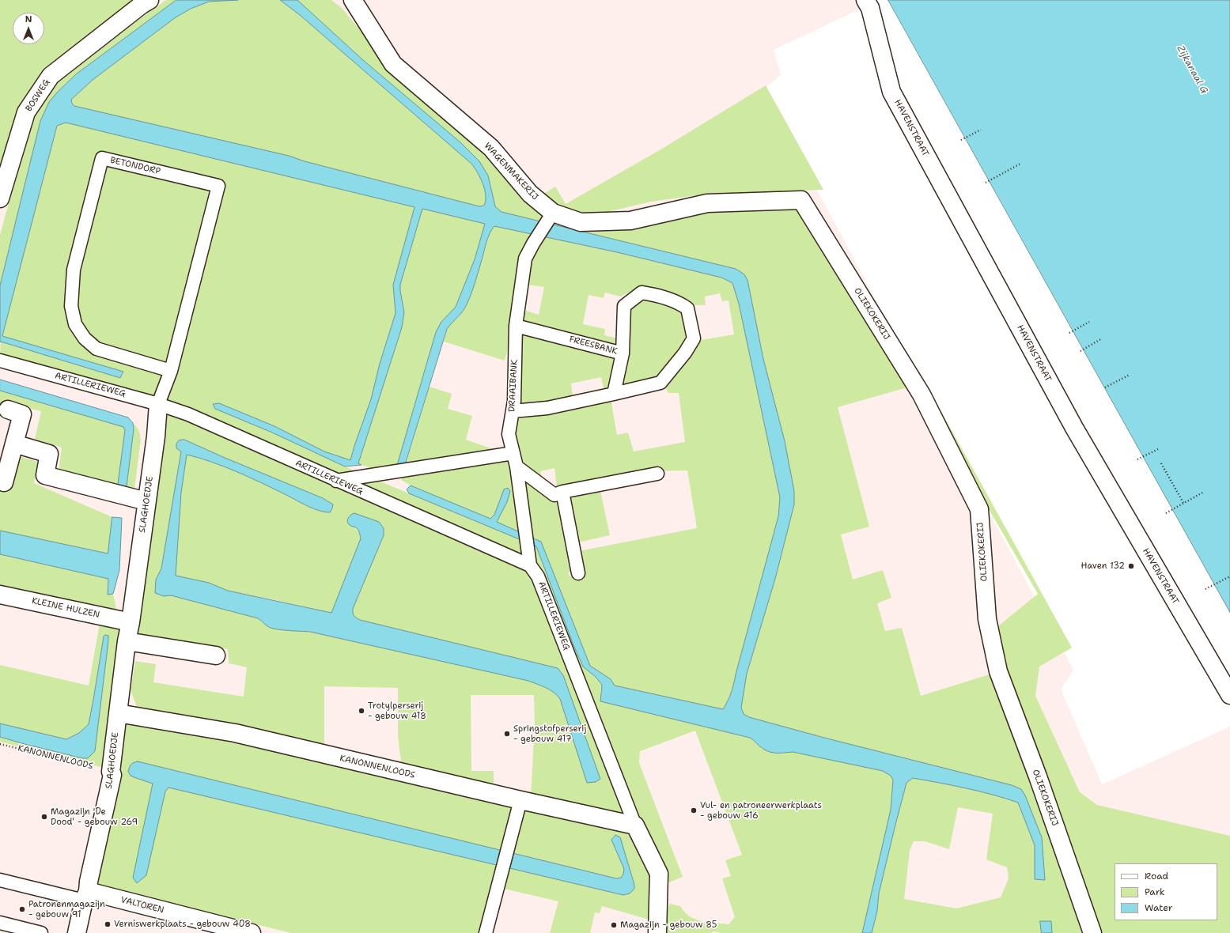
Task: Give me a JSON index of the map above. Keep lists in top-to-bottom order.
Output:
{
  "streets": {
    "street": [
      "BOSWEG",
      "HAVENSTRAAT",
      "WAGENMAKERIJ",
      "OLIEKOKERIJ",
      "SLAGHOEDJE",
      "KLEINE HULZEN",
      "KANONNENLOODS",
      "VALTOREN"
    ],
    "lane": [
      "BETONDORP",
      "FREESBANK",
      "ARTILLERIEWEG",
      "DRAAIBANK"
    ]
  },
  "crossings": [
    ["BETONDORP", "ARTILLERIEWEG"],
    ["BETONDORP", "SLAGHOEDJE"],
    ["WAGENMAKERIJ", "OLIEKOKERIJ"],
    ["WAGENMAKERIJ", "DRAAIBANK"],
    ["FREESBANK", "DRAAIBANK"],
    ["ARTILLERIEWEG", "DRAAIBANK"],
    ["ARTILLERIEWEG", "SLAGHOEDJE"],
    ["ARTILLERIEWEG", "KANONNENLOODS"],
    ["SLAGHOEDJE", "KLEINE HULZEN"],
    ["SLAGHOEDJE", "KANONNENLOODS"],
    ["SLAGHOEDJE", "VALTOREN"]
  ],
  "water": ["Zijkanaal G"],
  "places": [
    "Haven 132",
    "Trotylperserij - gebouw 418",
    "Springstofperserij - gebouw 417",
    "Vul- en patroneerwerkplaats - gebouw 416",
    "Magazijn 'De Dood' - gebouw 269",
    "Patronenmagazijn - gebouw 91",
    "Verniswerkplaats - gebouw 408",
    "Magazijn - gebouw 85"
  ],
  "legend": ["Road", "Park", "Water"],
  "north": "top"
}
